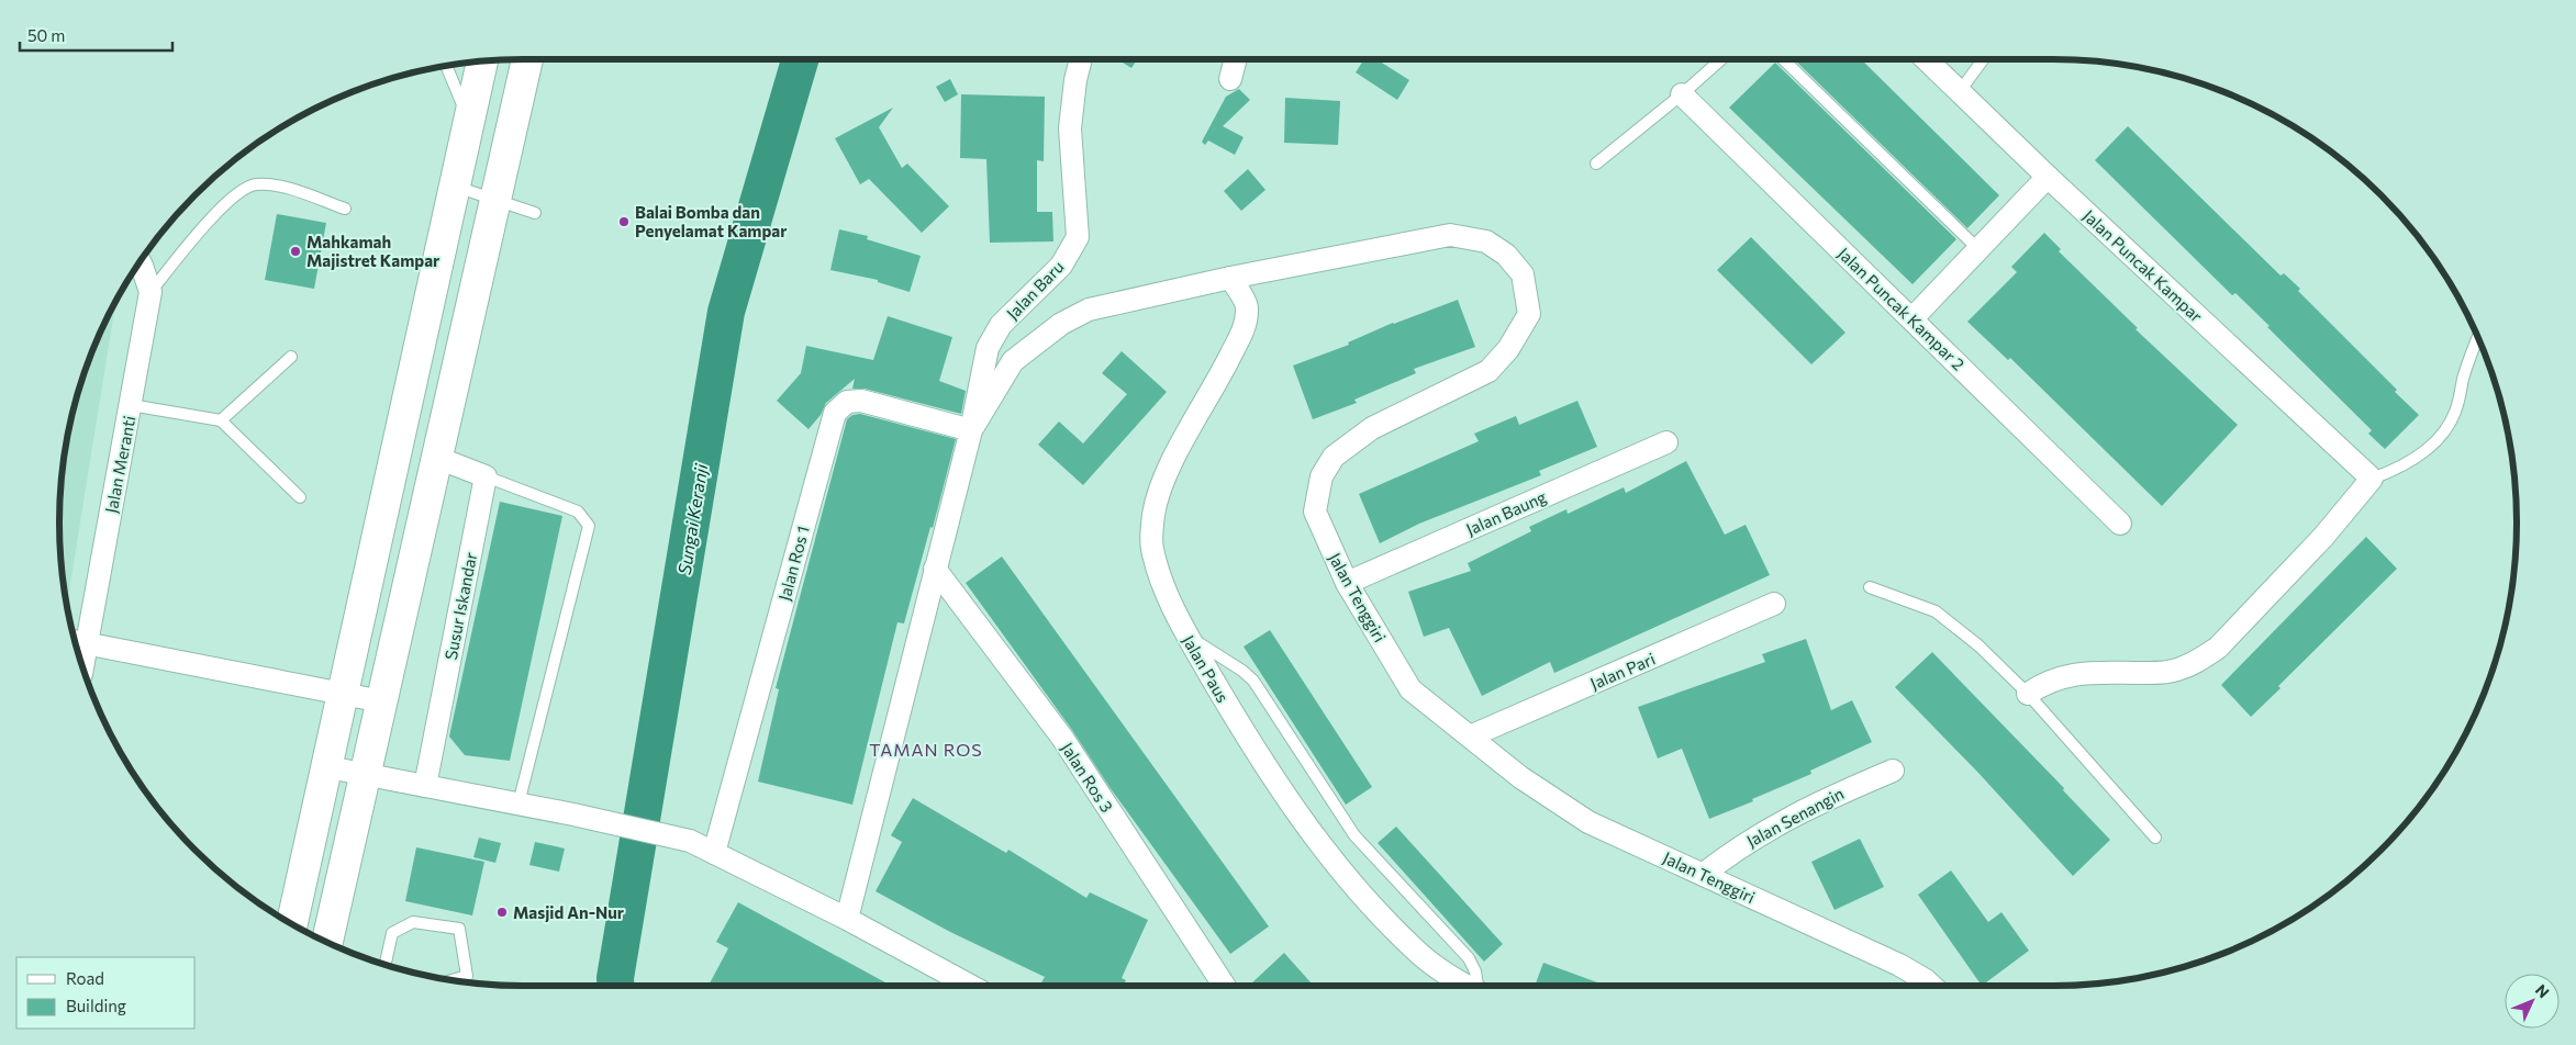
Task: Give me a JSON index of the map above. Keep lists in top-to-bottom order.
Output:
{
  "streets": {
    "street": [
      "Jalan Puncak Kampar",
      "Jalan Baru",
      "Jalan Puncak Kampar 2",
      "Jalan Meranti",
      "Jalan Baung",
      "Jalan Ros 1",
      "Jalan Tenggiri",
      "Susur Iskandar",
      "Jalan Paus",
      "Jalan Pari",
      "Jalan Ros 3",
      "Jalan Senangin"
    ]
  },
  "crossings": [
    ["Jalan Baru", "Jalan Ros 1"],
    ["Jalan Baru", "Jalan Tenggiri"],
    ["Jalan Baung", "Jalan Tenggiri"],
    ["Jalan Ros 1", "Jalan Tenggiri"],
    ["Jalan Tenggiri", "Jalan Paus"],
    ["Jalan Tenggiri", "Jalan Pari"],
    ["Jalan Tenggiri", "Jalan Senangin"]
  ],
  "districts": ["TAMAN ROS"],
  "water": ["Sungai Keranji"],
  "places": ["Balai Bomba dan Penyelamat Kampar", "Mahkamah Majistret Kampar", "Masjid An-Nur"],
  "legend": ["Road", "Building"],
  "scale_bar": "50 m",
  "north": "top right"
}
